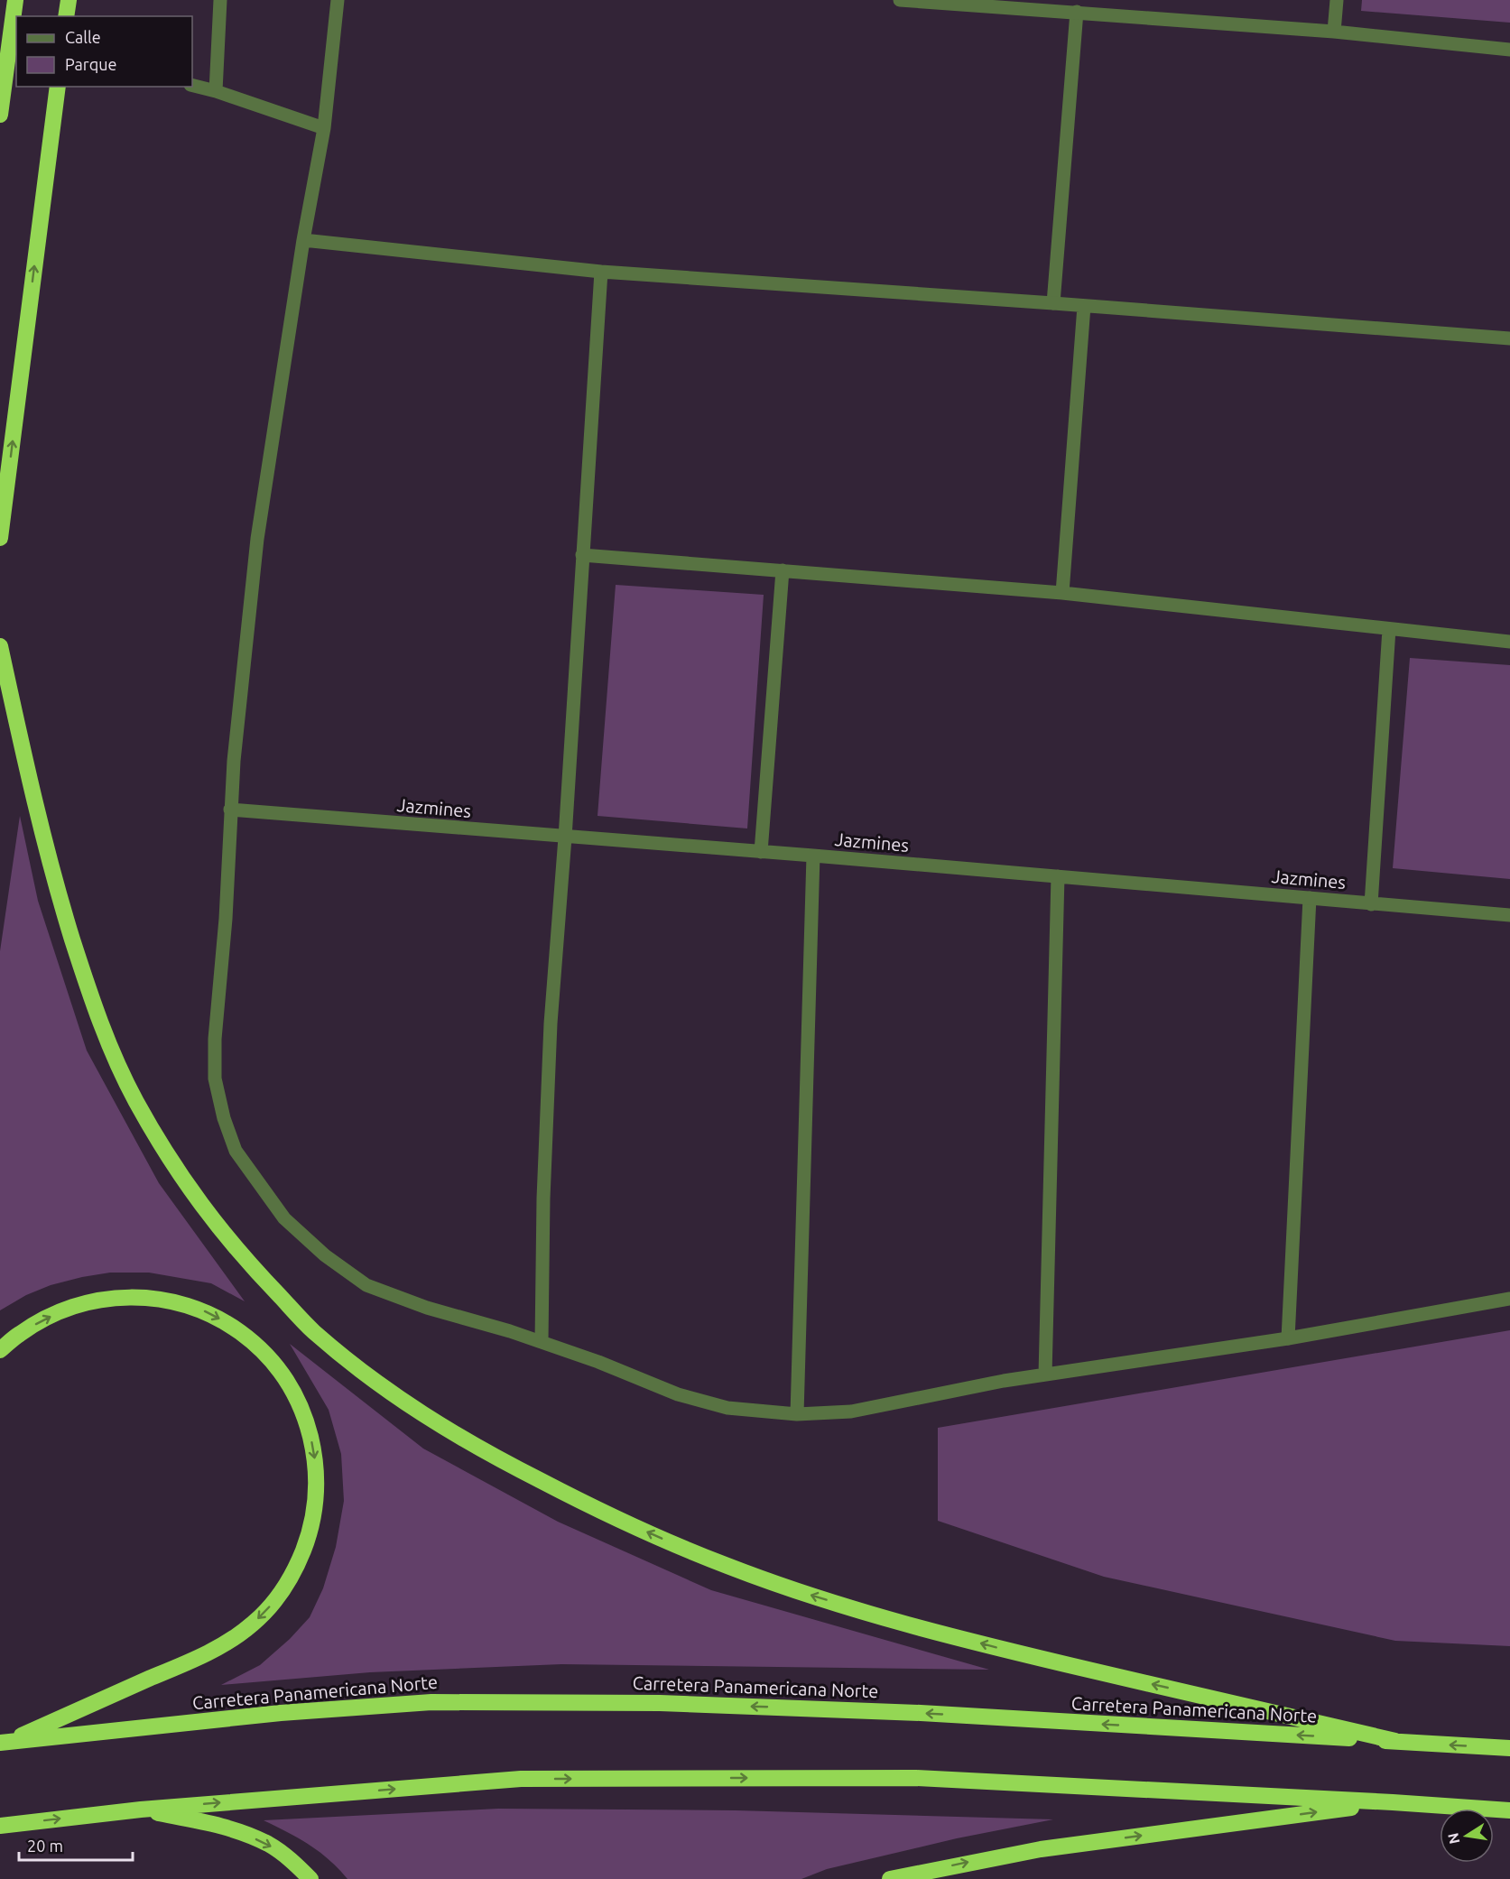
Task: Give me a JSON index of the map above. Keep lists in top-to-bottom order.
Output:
{
  "streets": {
    "highway": ["Carretera Panamericana Norte"],
    "street": ["Jazmines"]
  },
  "legend": ["Calle", "Parque"],
  "scale_bar": "20 m",
  "north": "left"
}
